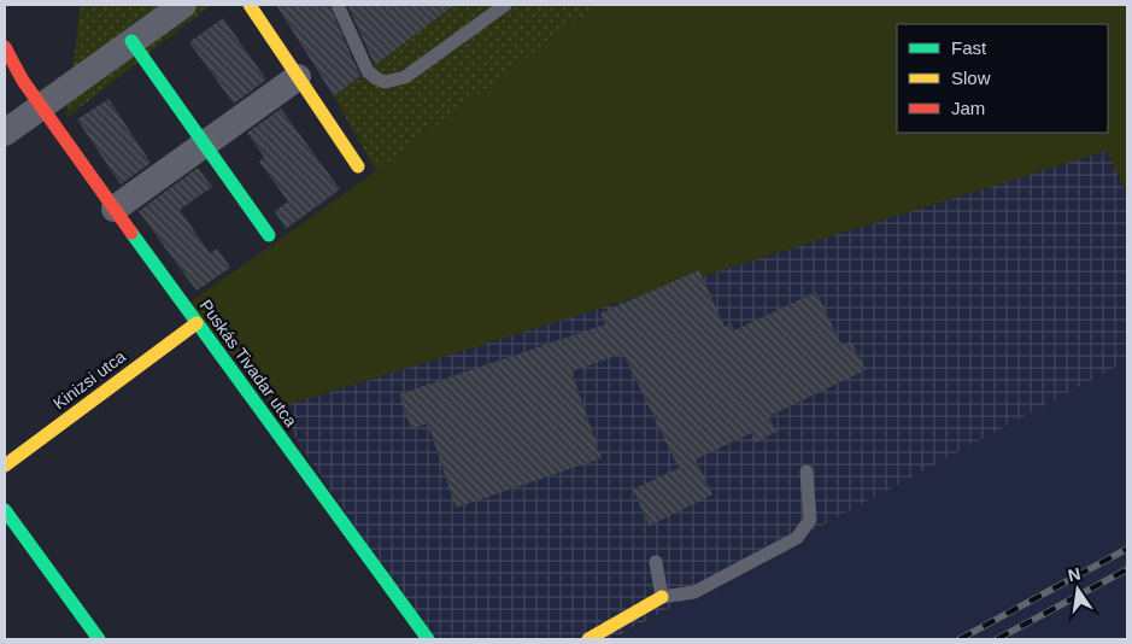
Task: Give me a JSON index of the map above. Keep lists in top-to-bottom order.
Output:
{
  "streets": {
    "street": ["Puskás Tivadar utca", "Kinizsi utca"]
  },
  "crossings": [
    ["Puskás Tivadar utca", "Kinizsi utca"]
  ],
  "legend": ["Fast", "Slow", "Jam"],
  "north": "top"
}
